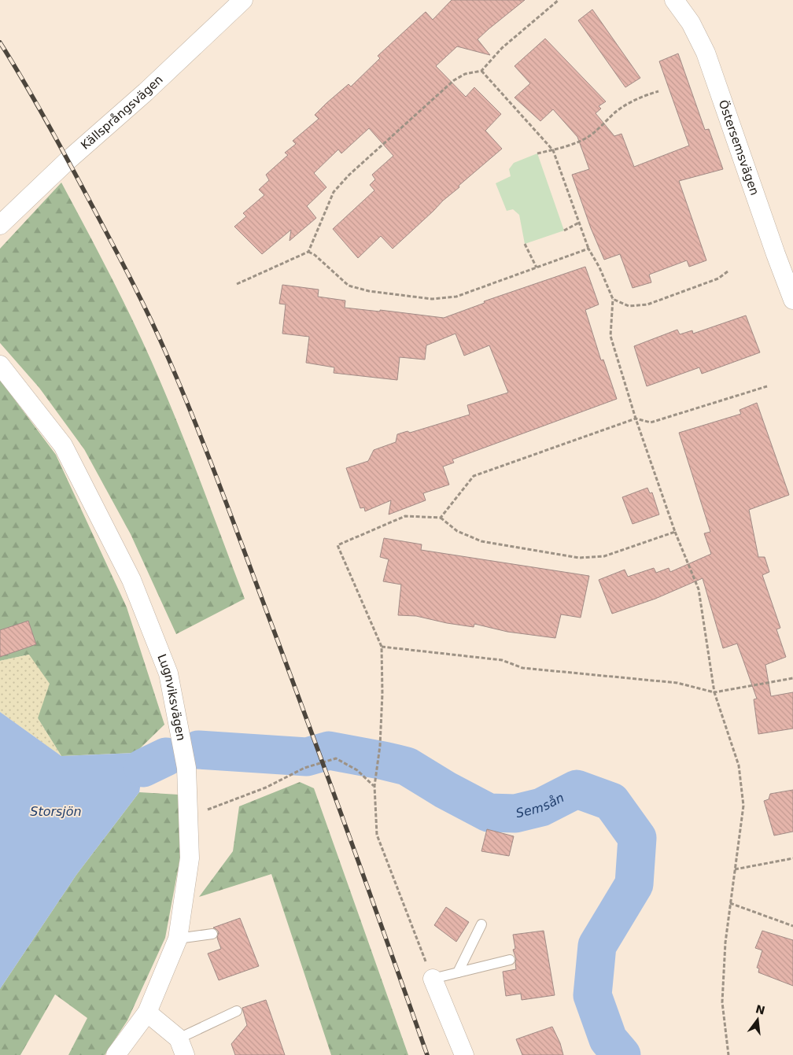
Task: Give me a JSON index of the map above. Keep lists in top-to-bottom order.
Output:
{
  "streets": {
    "street": ["Källsprångsvägen", "Östersemsvägen", "Lugnviksvägen"]
  },
  "water": ["Semsån", "Storsjön"],
  "north": "top"
}
